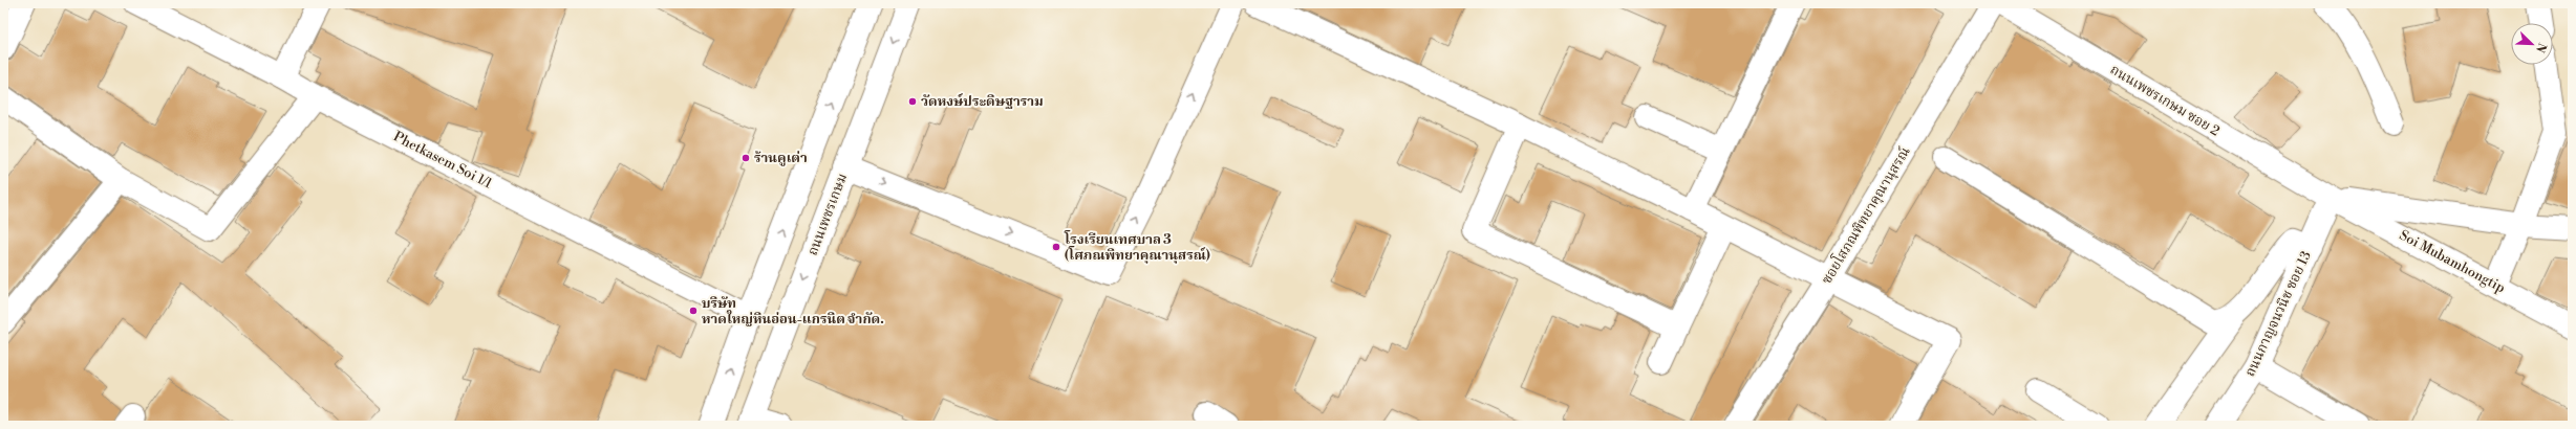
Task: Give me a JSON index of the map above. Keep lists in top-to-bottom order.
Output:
{
  "streets": {
    "street": [
      "ถนนเพชรเกษม ซอย 2",
      "Phetkasem Soi 1/1",
      "ถนนเพชรเกษม",
      "ซอยโสภณพิทยาคุณานุสรณ์",
      "Soi Mubamhongtip",
      "ถนนกาญจนวนิช ซอย 13"
    ]
  },
  "crossings": [
    ["ถนนเพชรเกษม ซอย 2", "Soi Mubamhongtip"],
    ["ถนนเพชรเกษม ซอย 2", "ถนนกาญจนวนิช ซอย 13"],
    ["Soi Mubamhongtip", "ถนนกาญจนวนิช ซอย 13"]
  ],
  "places": [
    "วัดหงษ์ประดิษฐาราม",
    "ร้านคูเต่า",
    "โรงเรียนเทศบาล 3 (โศภณพิทยาคุณานุสรณ์)",
    "บริษัท หาดใหญ่หินอ่อน-แกรนิต จำกัด."
  ],
  "north": "bottom right"
}
